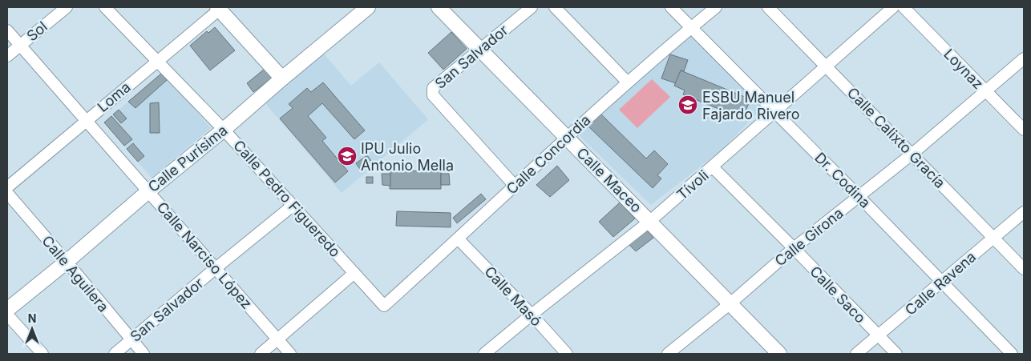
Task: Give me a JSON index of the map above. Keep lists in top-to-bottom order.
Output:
{
  "streets": {
    "street": [
      "Sol",
      "San Salvador",
      "Loynaz",
      "Loma",
      "Calle Calixto Gracía",
      "Calle Concordia",
      "Calle Purísima",
      "Calle Maceo",
      "Dr. Codina",
      "Tívoli",
      "Calle Pedro Figueredo",
      "Calle Girona",
      "Calle Narciso López",
      "Calle Aguilera",
      "Calle Ravena",
      "Calle Saco",
      "Calle Masó"
    ]
  },
  "crossings": [
    ["Sol", "Calle Narciso López"],
    ["San Salvador", "Calle Concordia"],
    ["San Salvador", "Calle Maceo"],
    ["San Salvador", "Calle Pedro Figueredo"],
    ["San Salvador", "Calle Narciso López"],
    ["San Salvador", "Calle Aguilera"],
    ["Loynaz", "Calle Girona"],
    ["Loma", "Calle Pedro Figueredo"],
    ["Loma", "Calle Narciso López"],
    ["Calle Calixto Gracía", "Tívoli"],
    ["Calle Calixto Gracía", "Calle Girona"],
    ["Calle Calixto Gracía", "Calle Ravena"],
    ["Calle Concordia", "Calle Maceo"],
    ["Calle Concordia", "Dr. Codina"],
    ["Calle Concordia", "Calle Pedro Figueredo"],
    ["Calle Concordia", "Calle Masó"],
    ["Calle Purísima", "Calle Pedro Figueredo"],
    ["Calle Purísima", "Calle Narciso López"],
    ["Calle Purísima", "Calle Aguilera"],
    ["Calle Maceo", "Tívoli"],
    ["Calle Maceo", "Calle Girona"],
    ["Dr. Codina", "Tívoli"],
    ["Dr. Codina", "Calle Girona"],
    ["Dr. Codina", "Calle Ravena"],
    ["Tívoli", "Calle Saco"],
    ["Tívoli", "Calle Masó"],
    ["Calle Girona", "Calle Saco"],
    ["Calle Ravena", "Calle Saco"]
  ],
  "places": {
    "school or university": ["ESBU Manuel Fajardo Rivero", "IPU Julio Antonio Mella"]
  },
  "north": "top"
}
